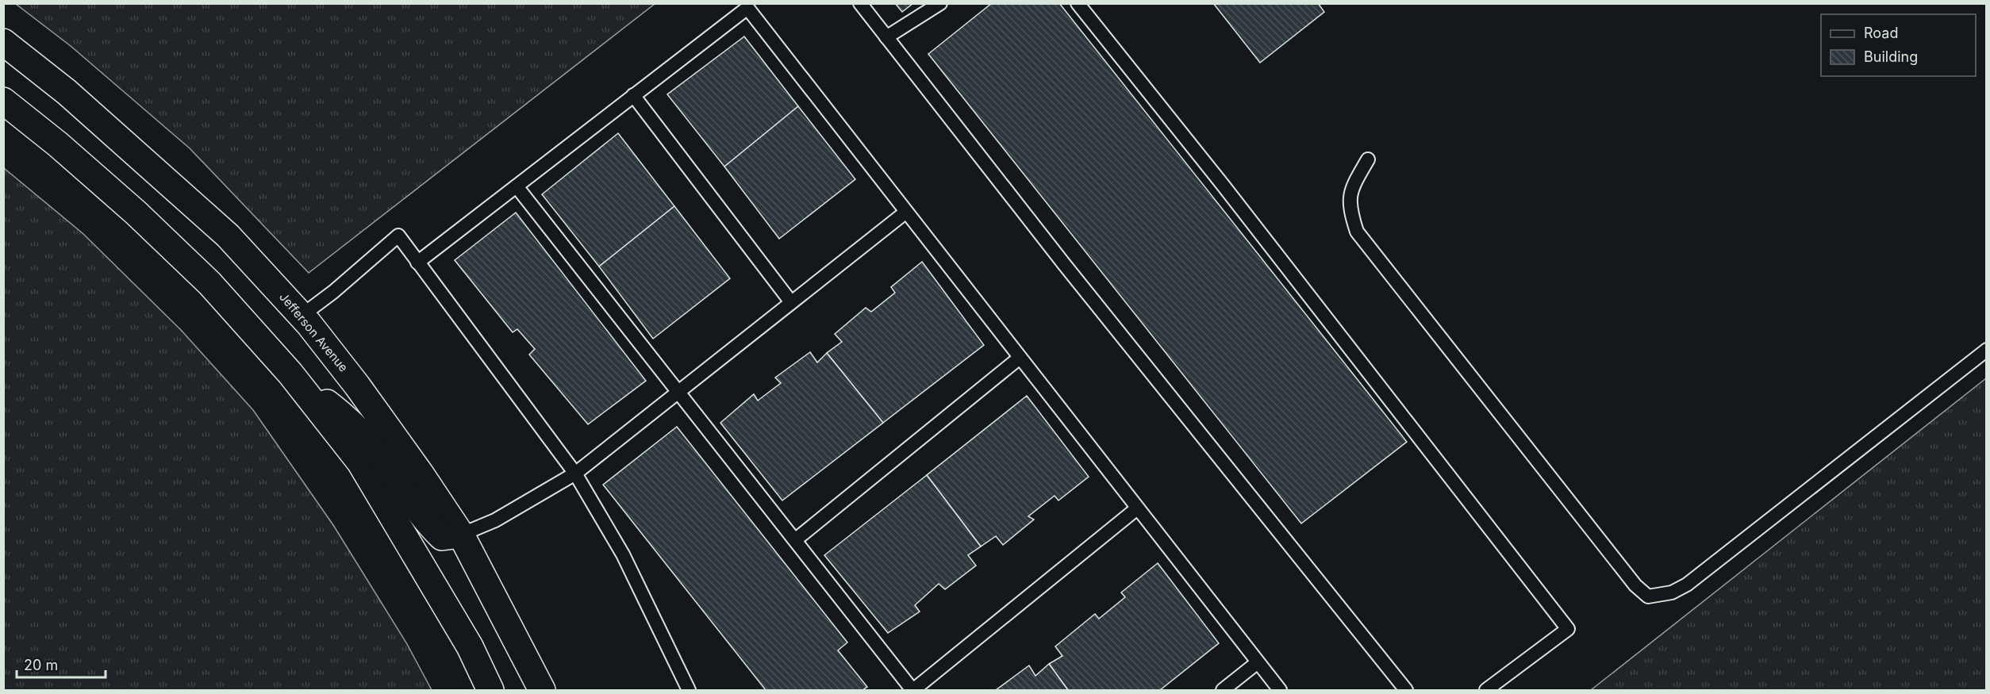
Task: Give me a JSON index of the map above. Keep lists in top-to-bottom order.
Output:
{
  "streets": {
    "main road": ["Jefferson Avenue"]
  },
  "legend": ["Road", "Building"],
  "scale_bar": "20 m"
}
